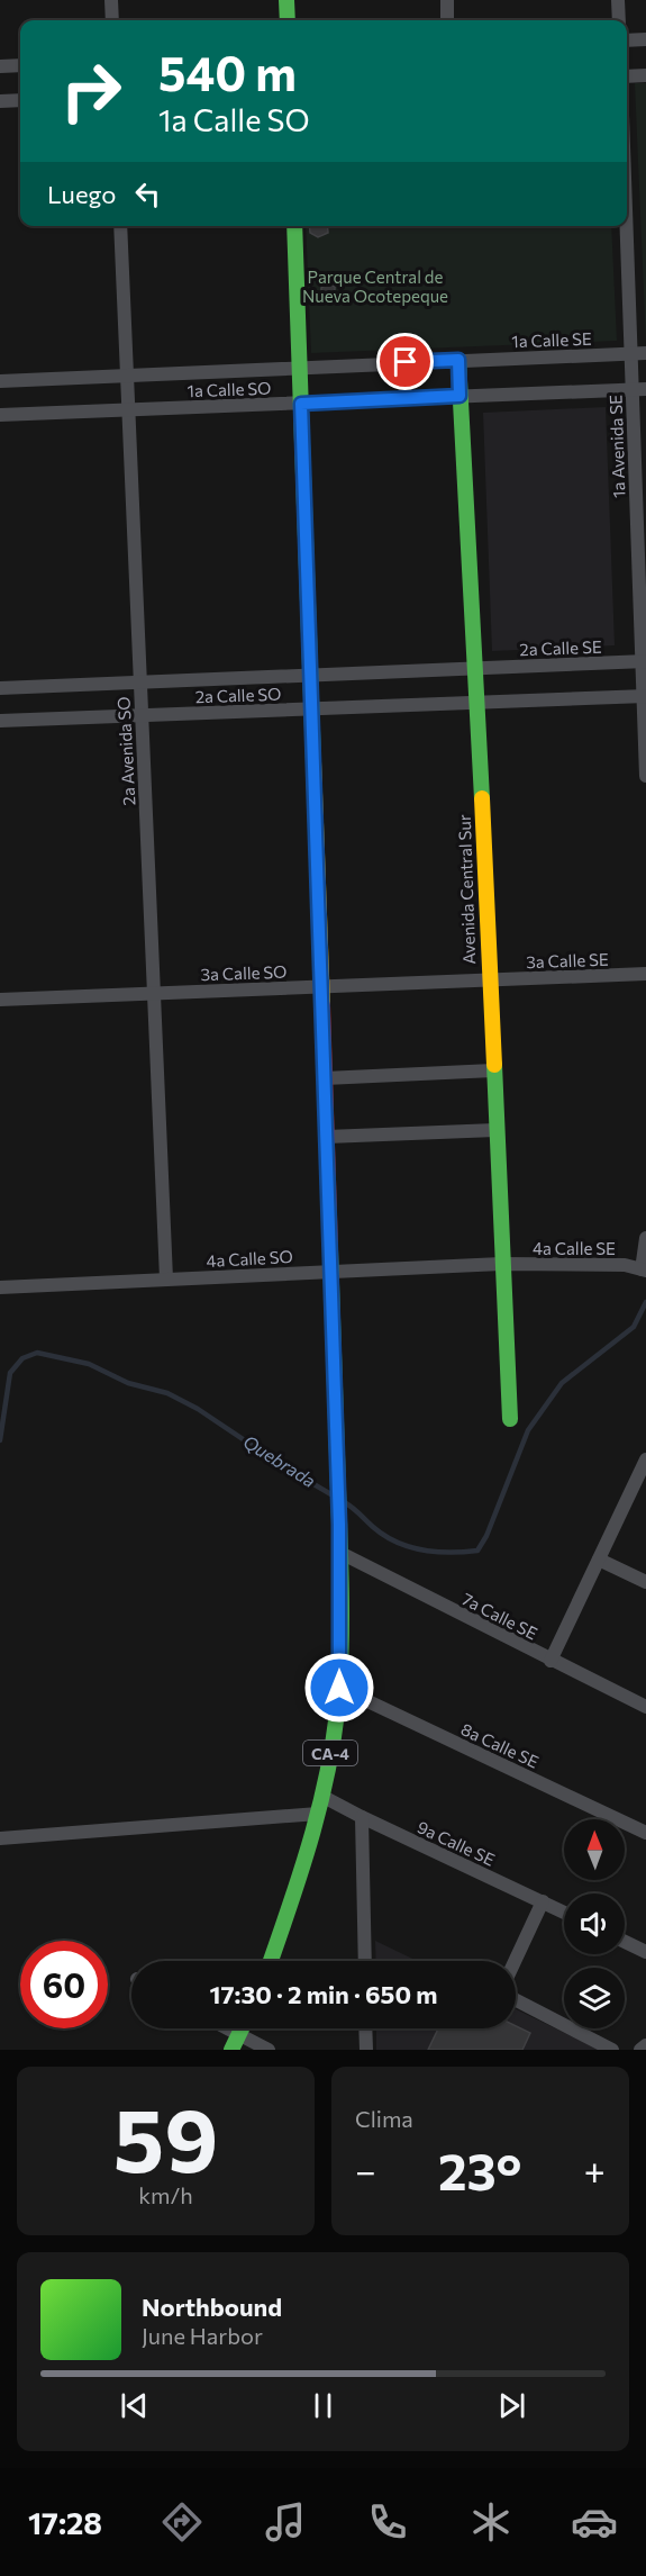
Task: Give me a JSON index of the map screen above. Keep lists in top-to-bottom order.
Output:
{
  "streets": {
    "main road": ["Avenida Central Sur", "CA-4"],
    "street": [
      "1a Calle SE",
      "1a Calle SO",
      "1a Avenida SE",
      "2a Calle SE",
      "2a Calle SO",
      "2a Avenida SO",
      "3a Calle SE",
      "3a Calle SO",
      "4a Calle SE",
      "4a Calle SO",
      "7a Calle SE",
      "8a Calle SE",
      "9a Calle SE"
    ]
  },
  "crossings": [
    ["1a Calle SE", "1a Calle SO"],
    ["1a Calle SE", "1a Avenida SE"],
    ["1a Calle SE", "Avenida Central Sur"],
    ["1a Calle SO", "2a Avenida SO"],
    ["1a Calle SO", "Avenida Central Sur"],
    ["1a Calle SO", "CA-4"],
    ["1a Avenida SE", "2a Calle SE"],
    ["2a Calle SE", "2a Calle SO"],
    ["2a Calle SE", "Avenida Central Sur"],
    ["2a Calle SO", "2a Avenida SO"],
    ["2a Calle SO", "Avenida Central Sur"],
    ["2a Calle SO", "CA-4"],
    ["2a Avenida SO", "3a Calle SO"],
    ["2a Avenida SO", "4a Calle SO"],
    ["Avenida Central Sur", "3a Calle SE"],
    ["Avenida Central Sur", "3a Calle SO"],
    ["Avenida Central Sur", "4a Calle SE"],
    ["Avenida Central Sur", "4a Calle SO"],
    ["3a Calle SE", "3a Calle SO"],
    ["3a Calle SO", "CA-4"],
    ["4a Calle SE", "4a Calle SO"],
    ["4a Calle SO", "CA-4"],
    ["7a Calle SE", "CA-4"],
    ["8a Calle SE", "CA-4"],
    ["CA-4", "9a Calle SE"]
  ],
  "water": ["Quebrada"],
  "parks": ["Parque Central de Nueva Ocotepeque"],
  "north": "top",
  "page": {
    "turn": ["540 m", "1a Calle SO"],
    "then": "Luego",
    "limit": "60",
    "trip": "17:30 · 2 min · 650 m",
    "tile": [
      ["59", "km/h"],
      "Clima"
    ],
    "heat": ["−", "23°", "+"],
    "song": ["Northbound", "June Harbor"],
    "tabs": "17:28"
  }
}
